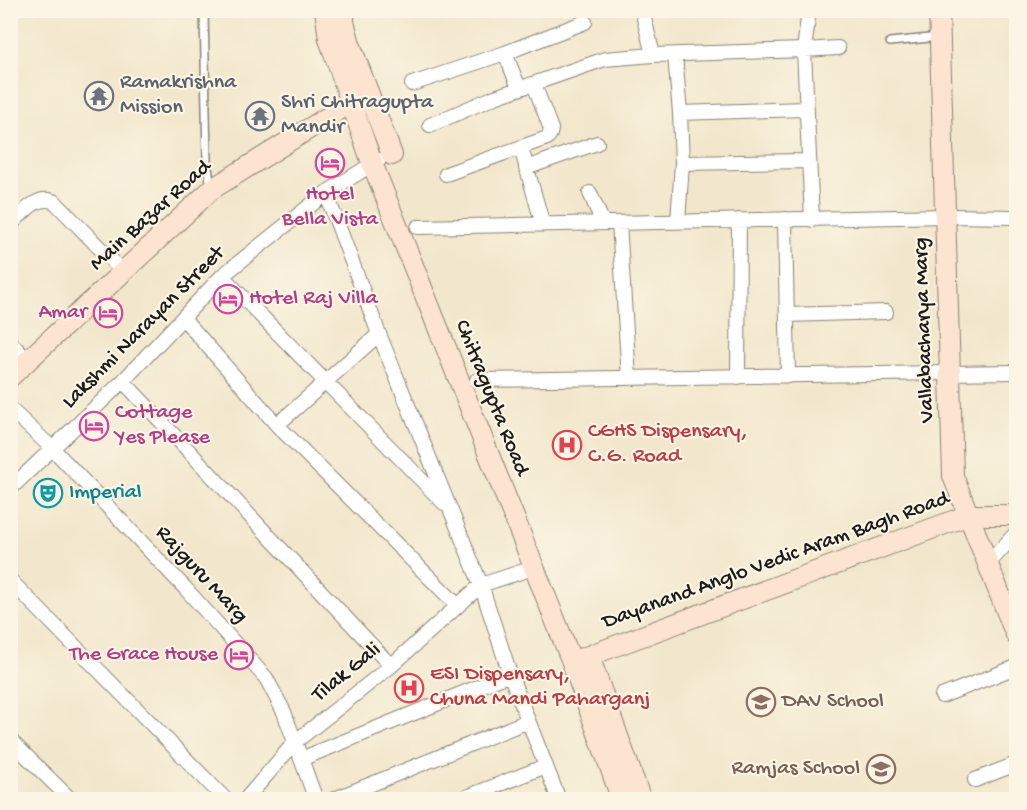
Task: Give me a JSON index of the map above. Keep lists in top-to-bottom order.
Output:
{
  "streets": {
    "street": [
      "Main Bazar Road",
      "Lakshmi Narayan Street",
      "Vallabacharya Marg",
      "Chitragupta Road",
      "Dayanand Anglo Vedic Aram Bagh Road",
      "Rajguru Marg",
      "Tilak Gali"
    ]
  },
  "crossings": [
    ["Main Bazar Road", "Chitragupta Road"],
    ["Lakshmi Narayan Street", "Chitragupta Road"],
    ["Lakshmi Narayan Street", "Rajguru Marg"],
    ["Vallabacharya Marg", "Dayanand Anglo Vedic Aram Bagh Road"],
    ["Chitragupta Road", "Dayanand Anglo Vedic Aram Bagh Road"],
    ["Rajguru Marg", "Tilak Gali"]
  ],
  "places": {
    "temple": ["Ramakrishna Mission", "Shri Chitragupta Mandir"],
    "hotel": [
      "Hotel Bella Vista",
      "Hotel Raj Villa",
      "Amar",
      "Cottage Yes Please",
      "The Grace House"
    ],
    "hospital": ["CGHS Dispensary, C.G. Road", "ESI Dispensary, Chuna Mandi Paharganj"],
    "theatre": ["Imperial"],
    "school or university": ["DAV School", "Ramjas School"]
  }
}
